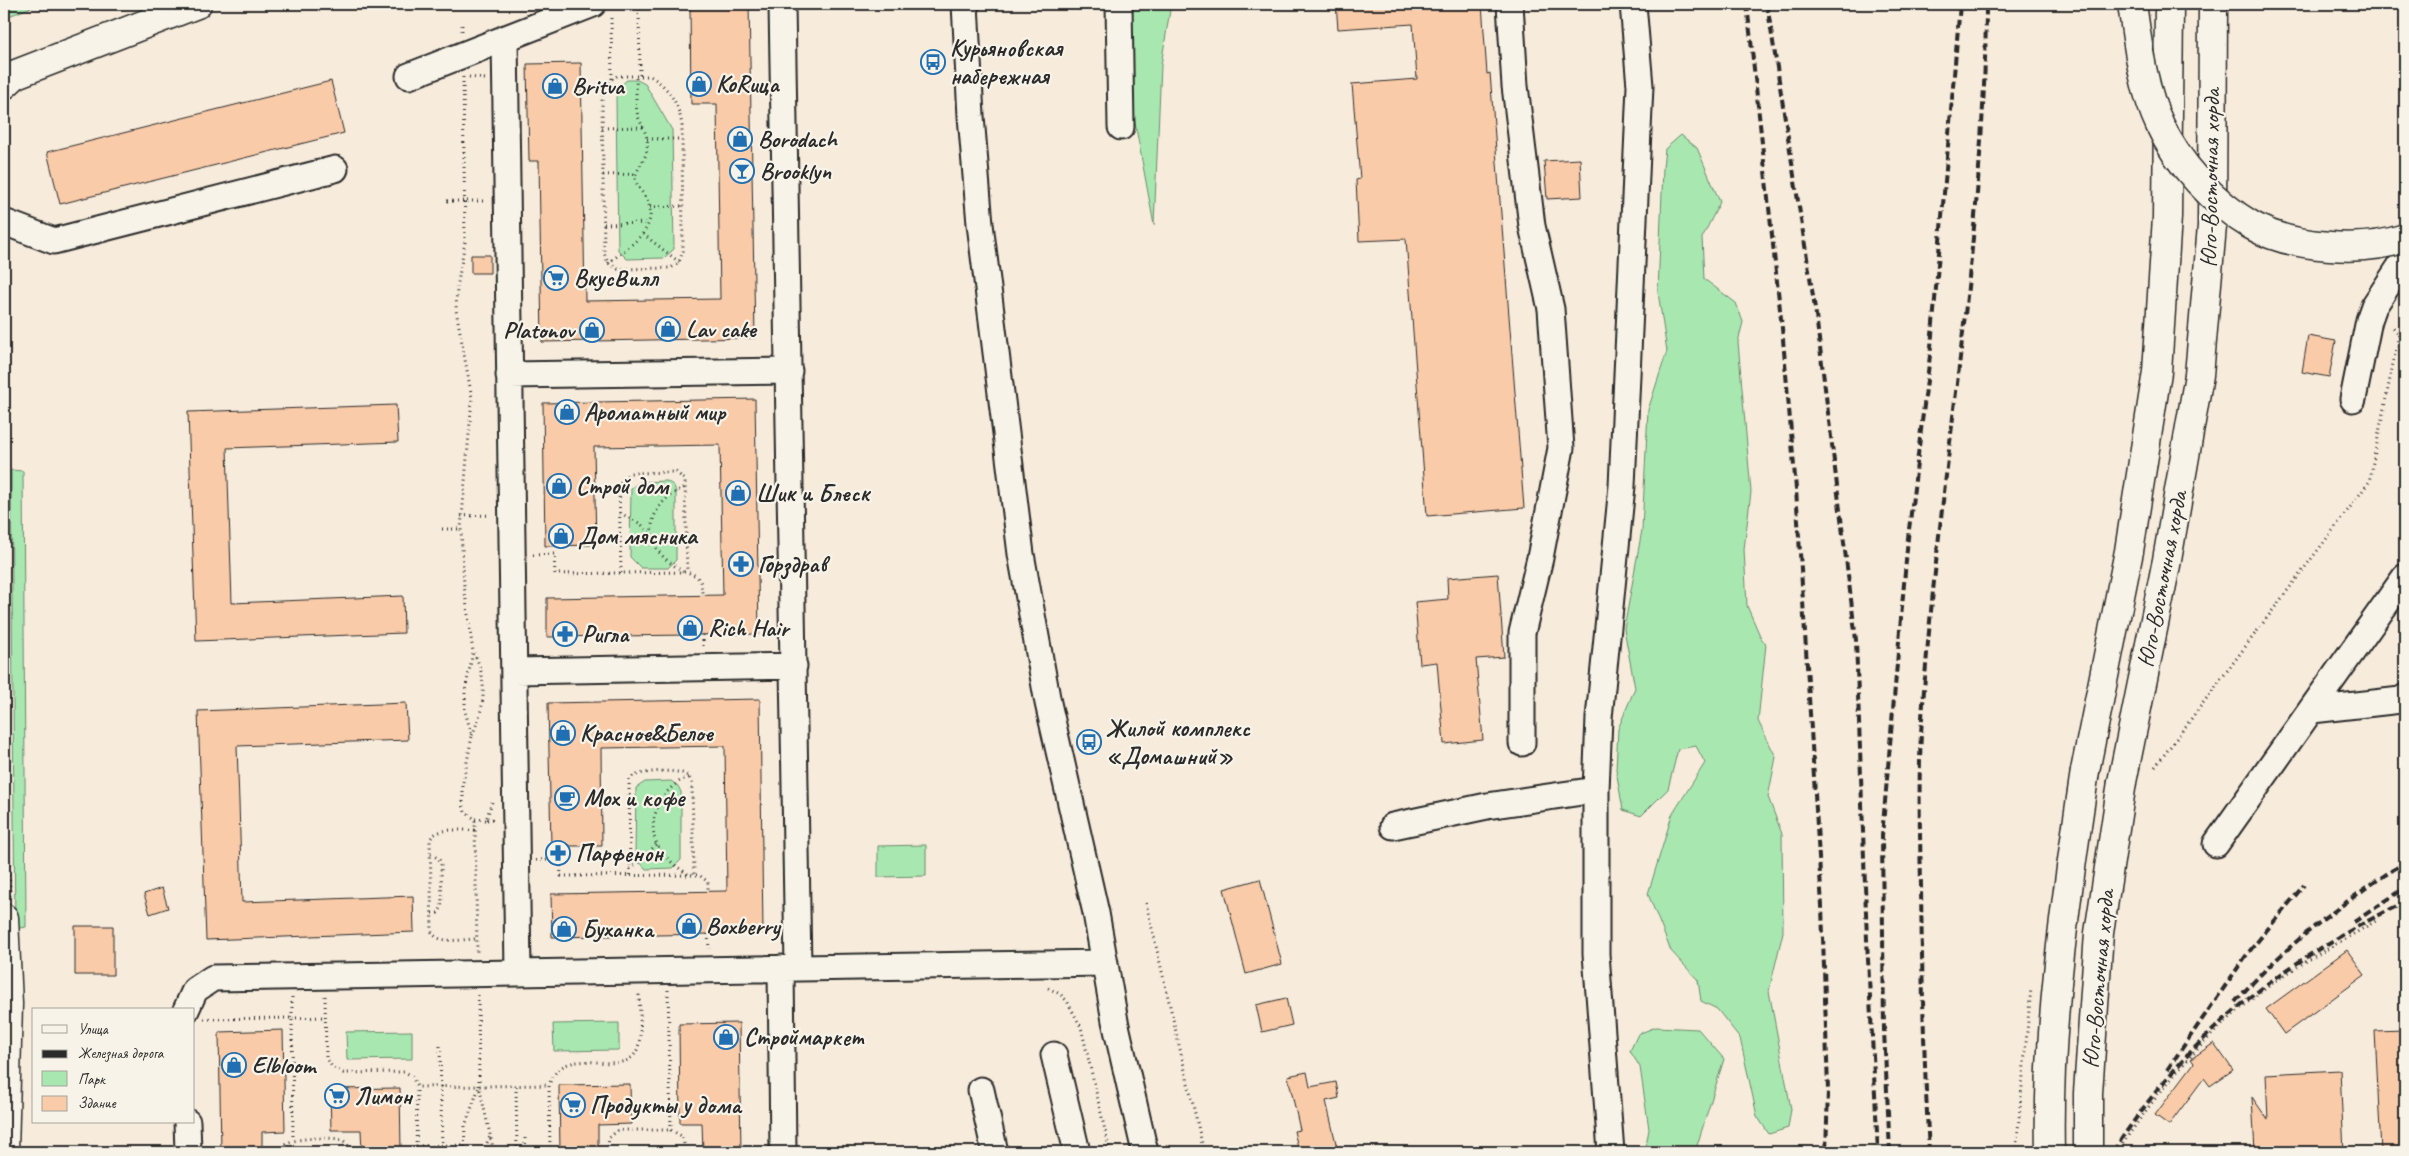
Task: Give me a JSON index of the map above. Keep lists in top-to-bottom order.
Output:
{
  "streets": {
    "main road": ["Юго-Восточная хорда"]
  },
  "places": {
    "bus stop": ["Курьяновская набережная", "Жилой комплекс «Домашний»"],
    "shop": [
      "КоRица",
      "Britva",
      "Borodach",
      "Lav cake",
      "Platonov",
      "Ароматный мир",
      "Строй дом",
      "Шик и Блеск",
      "Дом мясника",
      "Rich Hair",
      "Красное&Белое",
      "Boxberry",
      "Буханка",
      "Строймаркет",
      "Elbloom"
    ],
    "bar": ["Brooklyn"],
    "supermarket": ["ВкусВилл", "Лимон", "Продукты у дома"],
    "pharmacy": ["Горздрав", "Ригла", "Парфенон"],
    "cafe": ["Мох и кофе"]
  },
  "legend": [
    "Улица",
    "Железная дорога",
    "Парк",
    "Здание"
  ]
}
